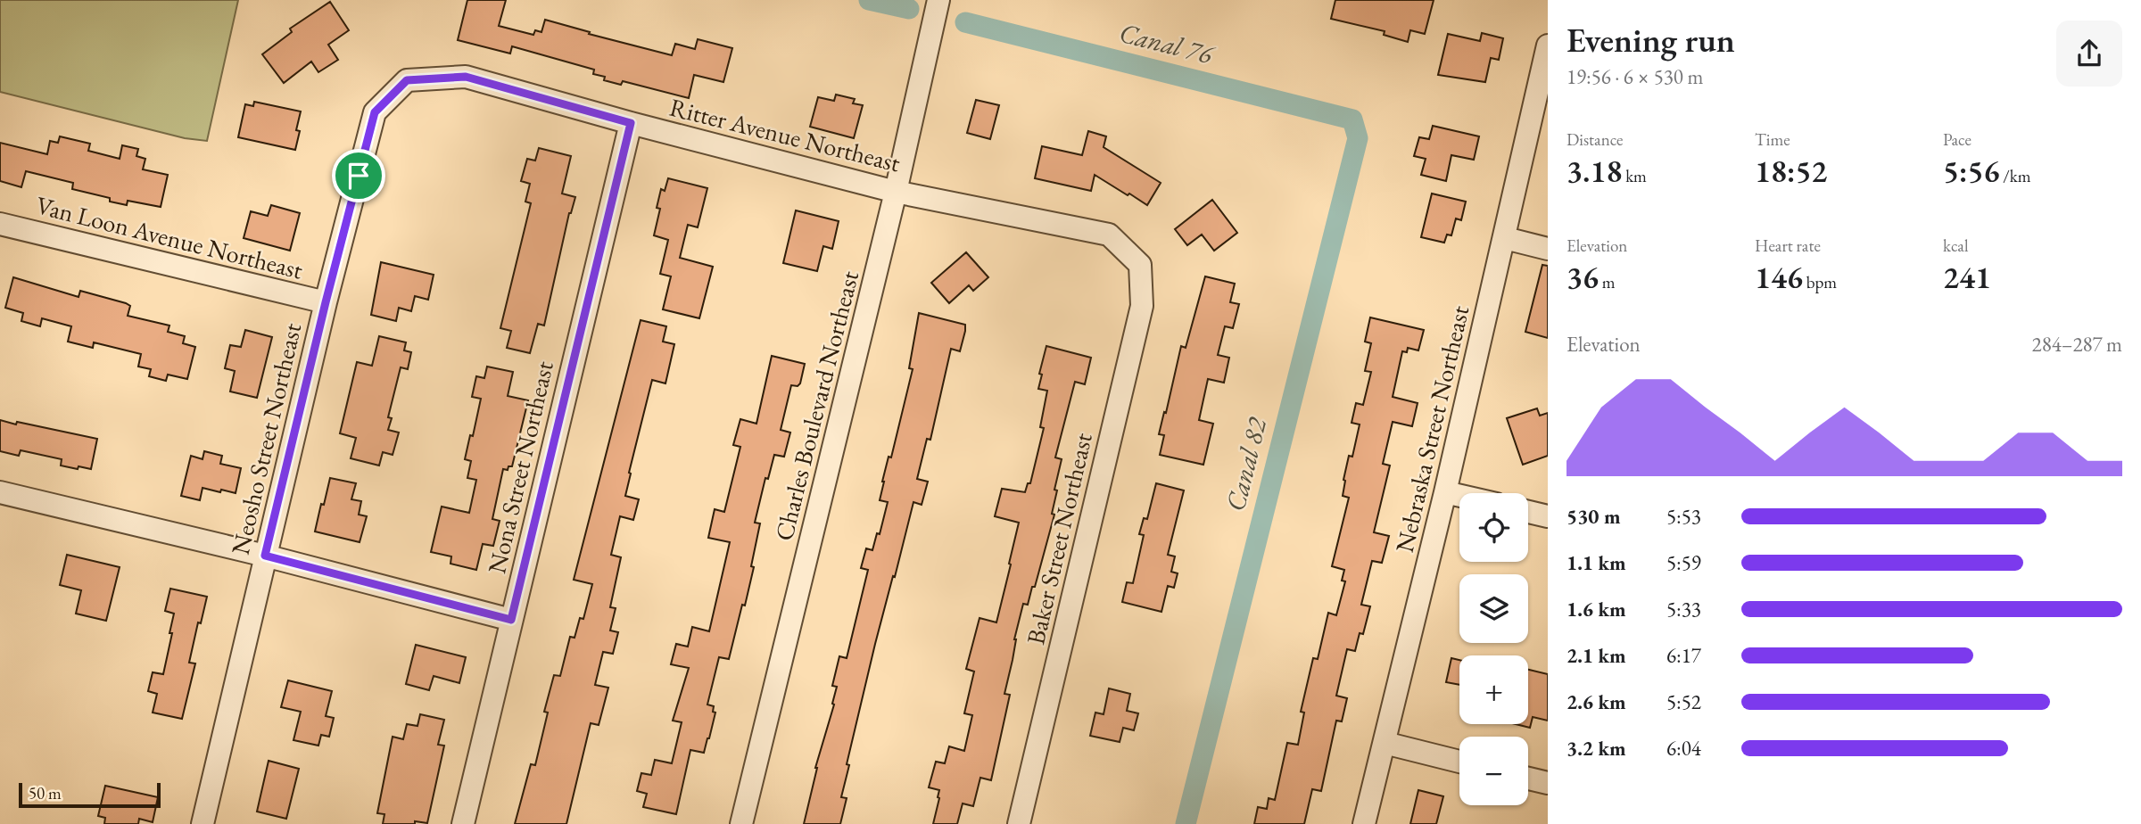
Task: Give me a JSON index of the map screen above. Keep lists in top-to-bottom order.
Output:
{
  "streets": {
    "street": [
      "Ritter Avenue Northeast",
      "Van Loon Avenue Northeast",
      "Charles Boulevard Northeast",
      "Nebraska Street Northeast",
      "Neosho Street Northeast",
      "Nona Street Northeast",
      "Baker Street Northeast"
    ]
  },
  "crossings": [
    ["Ritter Avenue Northeast", "Charles Boulevard Northeast"],
    ["Ritter Avenue Northeast", "Neosho Street Northeast"],
    ["Ritter Avenue Northeast", "Nona Street Northeast"],
    ["Ritter Avenue Northeast", "Baker Street Northeast"],
    ["Van Loon Avenue Northeast", "Neosho Street Northeast"]
  ],
  "water": ["Canal 76", "Canal 82"],
  "scale_bar": "50 m",
  "page": {
    "heading": ["Evening run", "19:56 · 6 × 530 m"],
    "stats": [
      ["Distance", "3.18 km"],
      ["Time", "18:52"],
      ["Pace", "5:56 /km"],
      ["Elevation", "36 m"],
      ["Heart rate", "146 bpm"],
      ["kcal", "241"]
    ],
    "chart": ["Elevation", "284–287 m"],
    "map_buttons": ["+", "−"],
    "list": [
      {
        "name": "530 m",
        "note": "5:53"
      },
      {
        "name": "1.1 km",
        "note": "5:59"
      },
      {
        "name": "1.6 km",
        "note": "5:33"
      },
      {
        "name": "2.1 km",
        "note": "6:17"
      },
      {
        "name": "2.6 km",
        "note": "5:52"
      },
      {
        "name": "3.2 km",
        "note": "6:04"
      }
    ],
    "scale": "50 m"
  }
}
